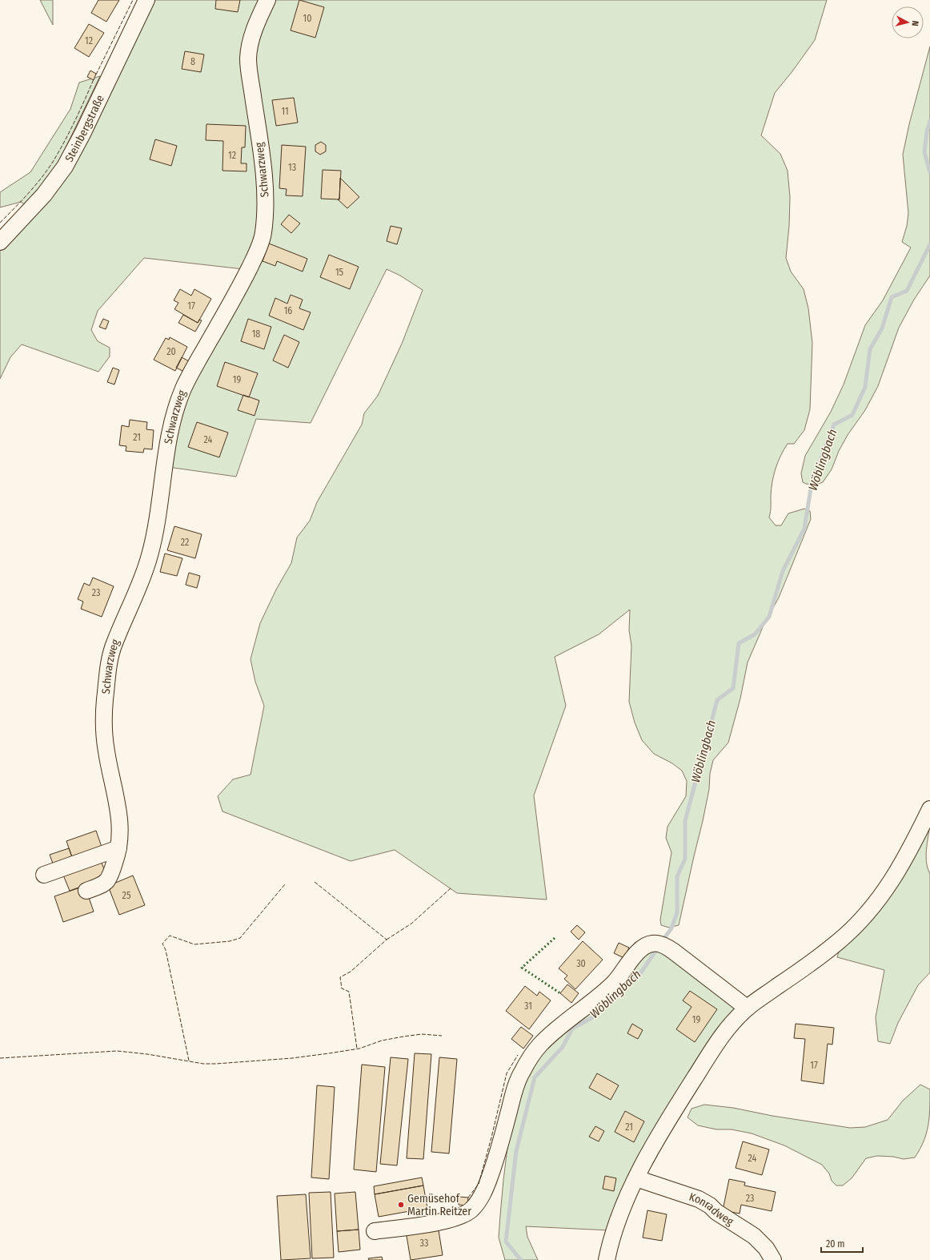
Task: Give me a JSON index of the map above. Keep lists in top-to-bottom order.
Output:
{
  "streets": {
    "street": ["Steinbergstraße", "Schwarzweg", "Konradweg"]
  },
  "water": ["Wöblingbach"],
  "places": ["Gemüsehof Martin Reitzer"],
  "house_numbers": [
    "10",
    "12",
    "8",
    "11",
    "12",
    "13",
    "15",
    "17",
    "16",
    "18",
    "20",
    "19",
    "21",
    "24",
    "22",
    "23",
    "25",
    "30",
    "31",
    "19",
    "17",
    "21",
    "24",
    "23",
    "33"
  ],
  "scale_bar": "20 m",
  "north": "right"
}
